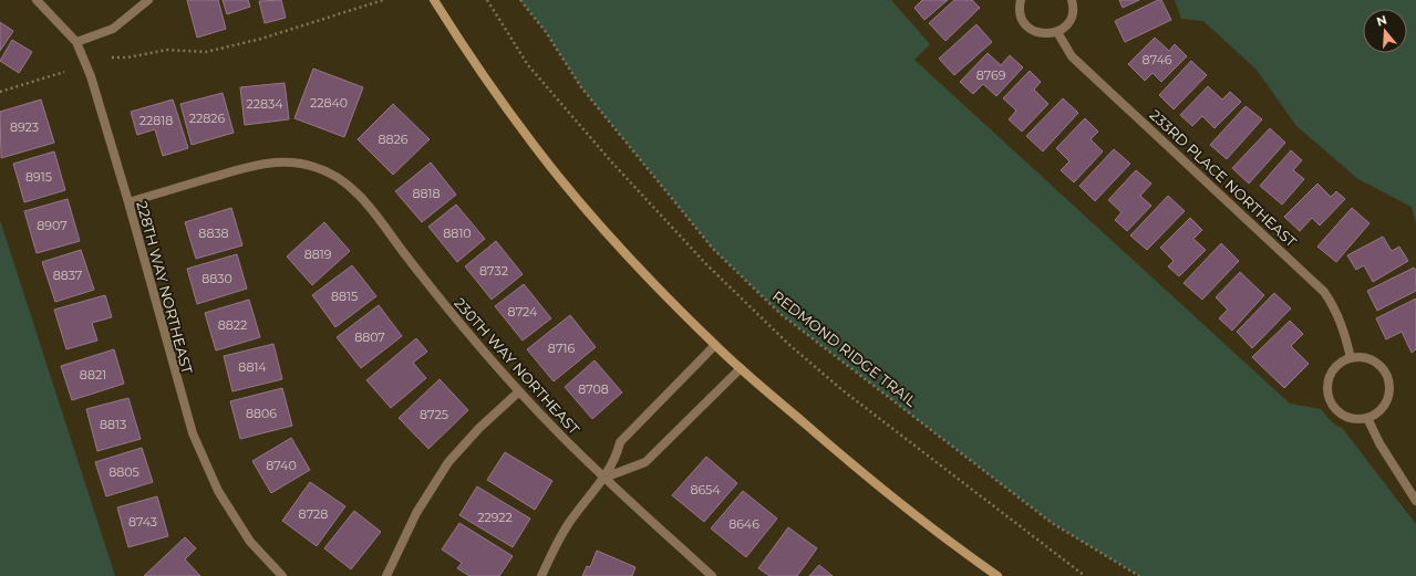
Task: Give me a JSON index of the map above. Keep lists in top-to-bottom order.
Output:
{
  "streets": {
    "street": ["233RD PLACE NORTHEAST", "228TH WAY NORTHEAST", "230TH WAY NORTHEAST"],
    "path": ["REDMOND RIDGE TRAIL"]
  },
  "crossings": [
    ["228TH WAY NORTHEAST", "230TH WAY NORTHEAST"]
  ],
  "house_numbers": [
    "8746",
    "8769",
    "22840",
    "22834",
    "22826",
    "22818",
    "8923",
    "8826",
    "8915",
    "8818",
    "8907",
    "8838",
    "8810",
    "8819",
    "8732",
    "8837",
    "8830",
    "8815",
    "8724",
    "8822",
    "8807",
    "8716",
    "8814",
    "8821",
    "8708",
    "8806",
    "8725",
    "8813",
    "8740",
    "8805",
    "8654",
    "8728",
    "22922",
    "8743",
    "8646"
  ],
  "north": "top"
}
